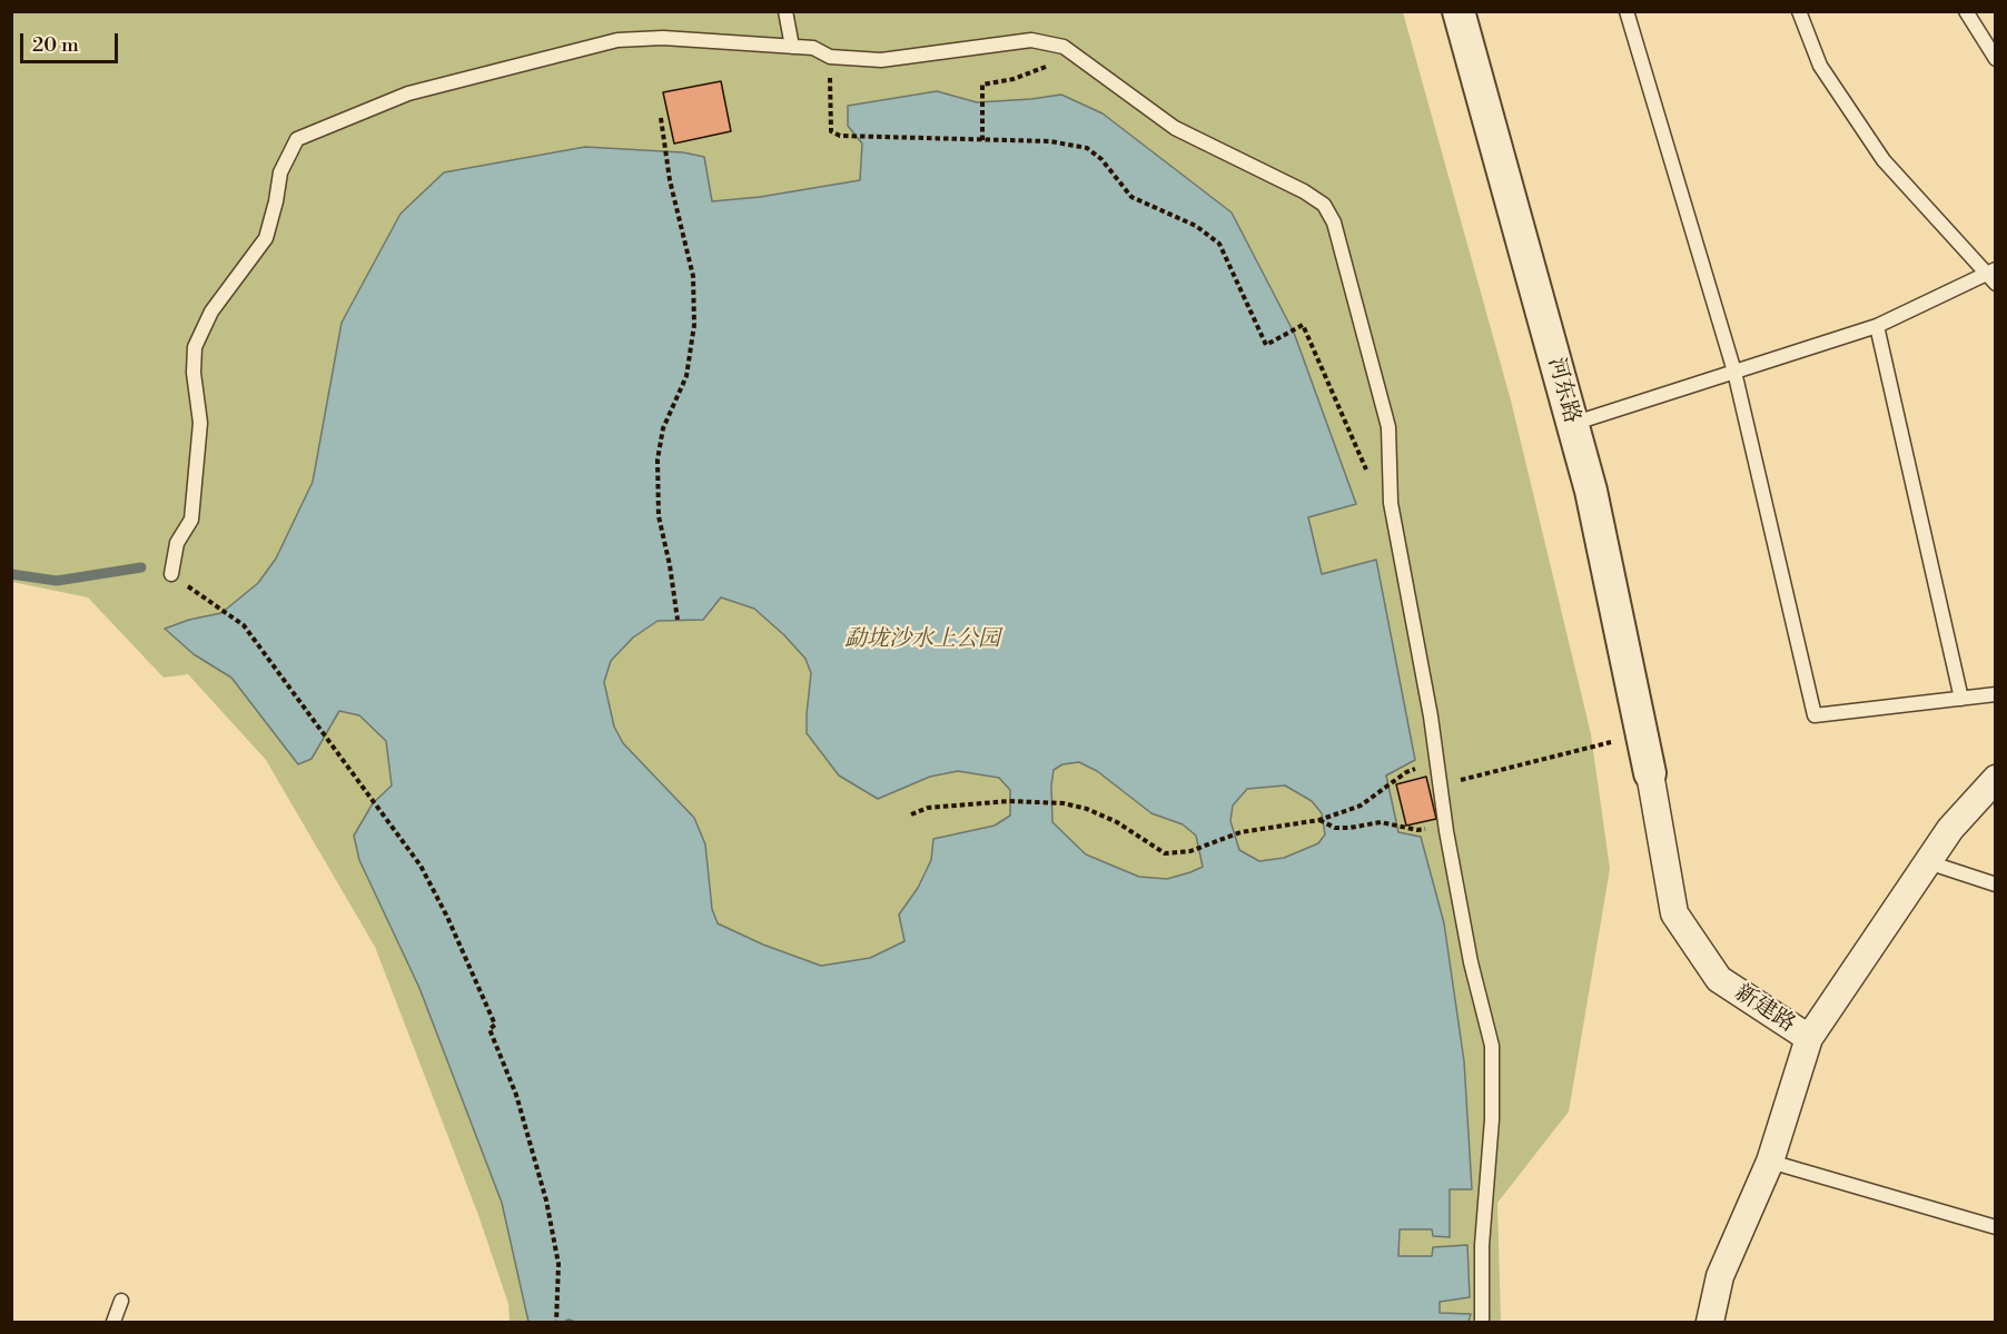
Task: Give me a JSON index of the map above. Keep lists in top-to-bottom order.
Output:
{
  "streets": {
    "street": ["河东路", "新建路"]
  },
  "crossings": [
    ["河东路", "新建路"]
  ],
  "parks": ["勐垅沙水上公园"],
  "scale_bar": "20 m"
}
